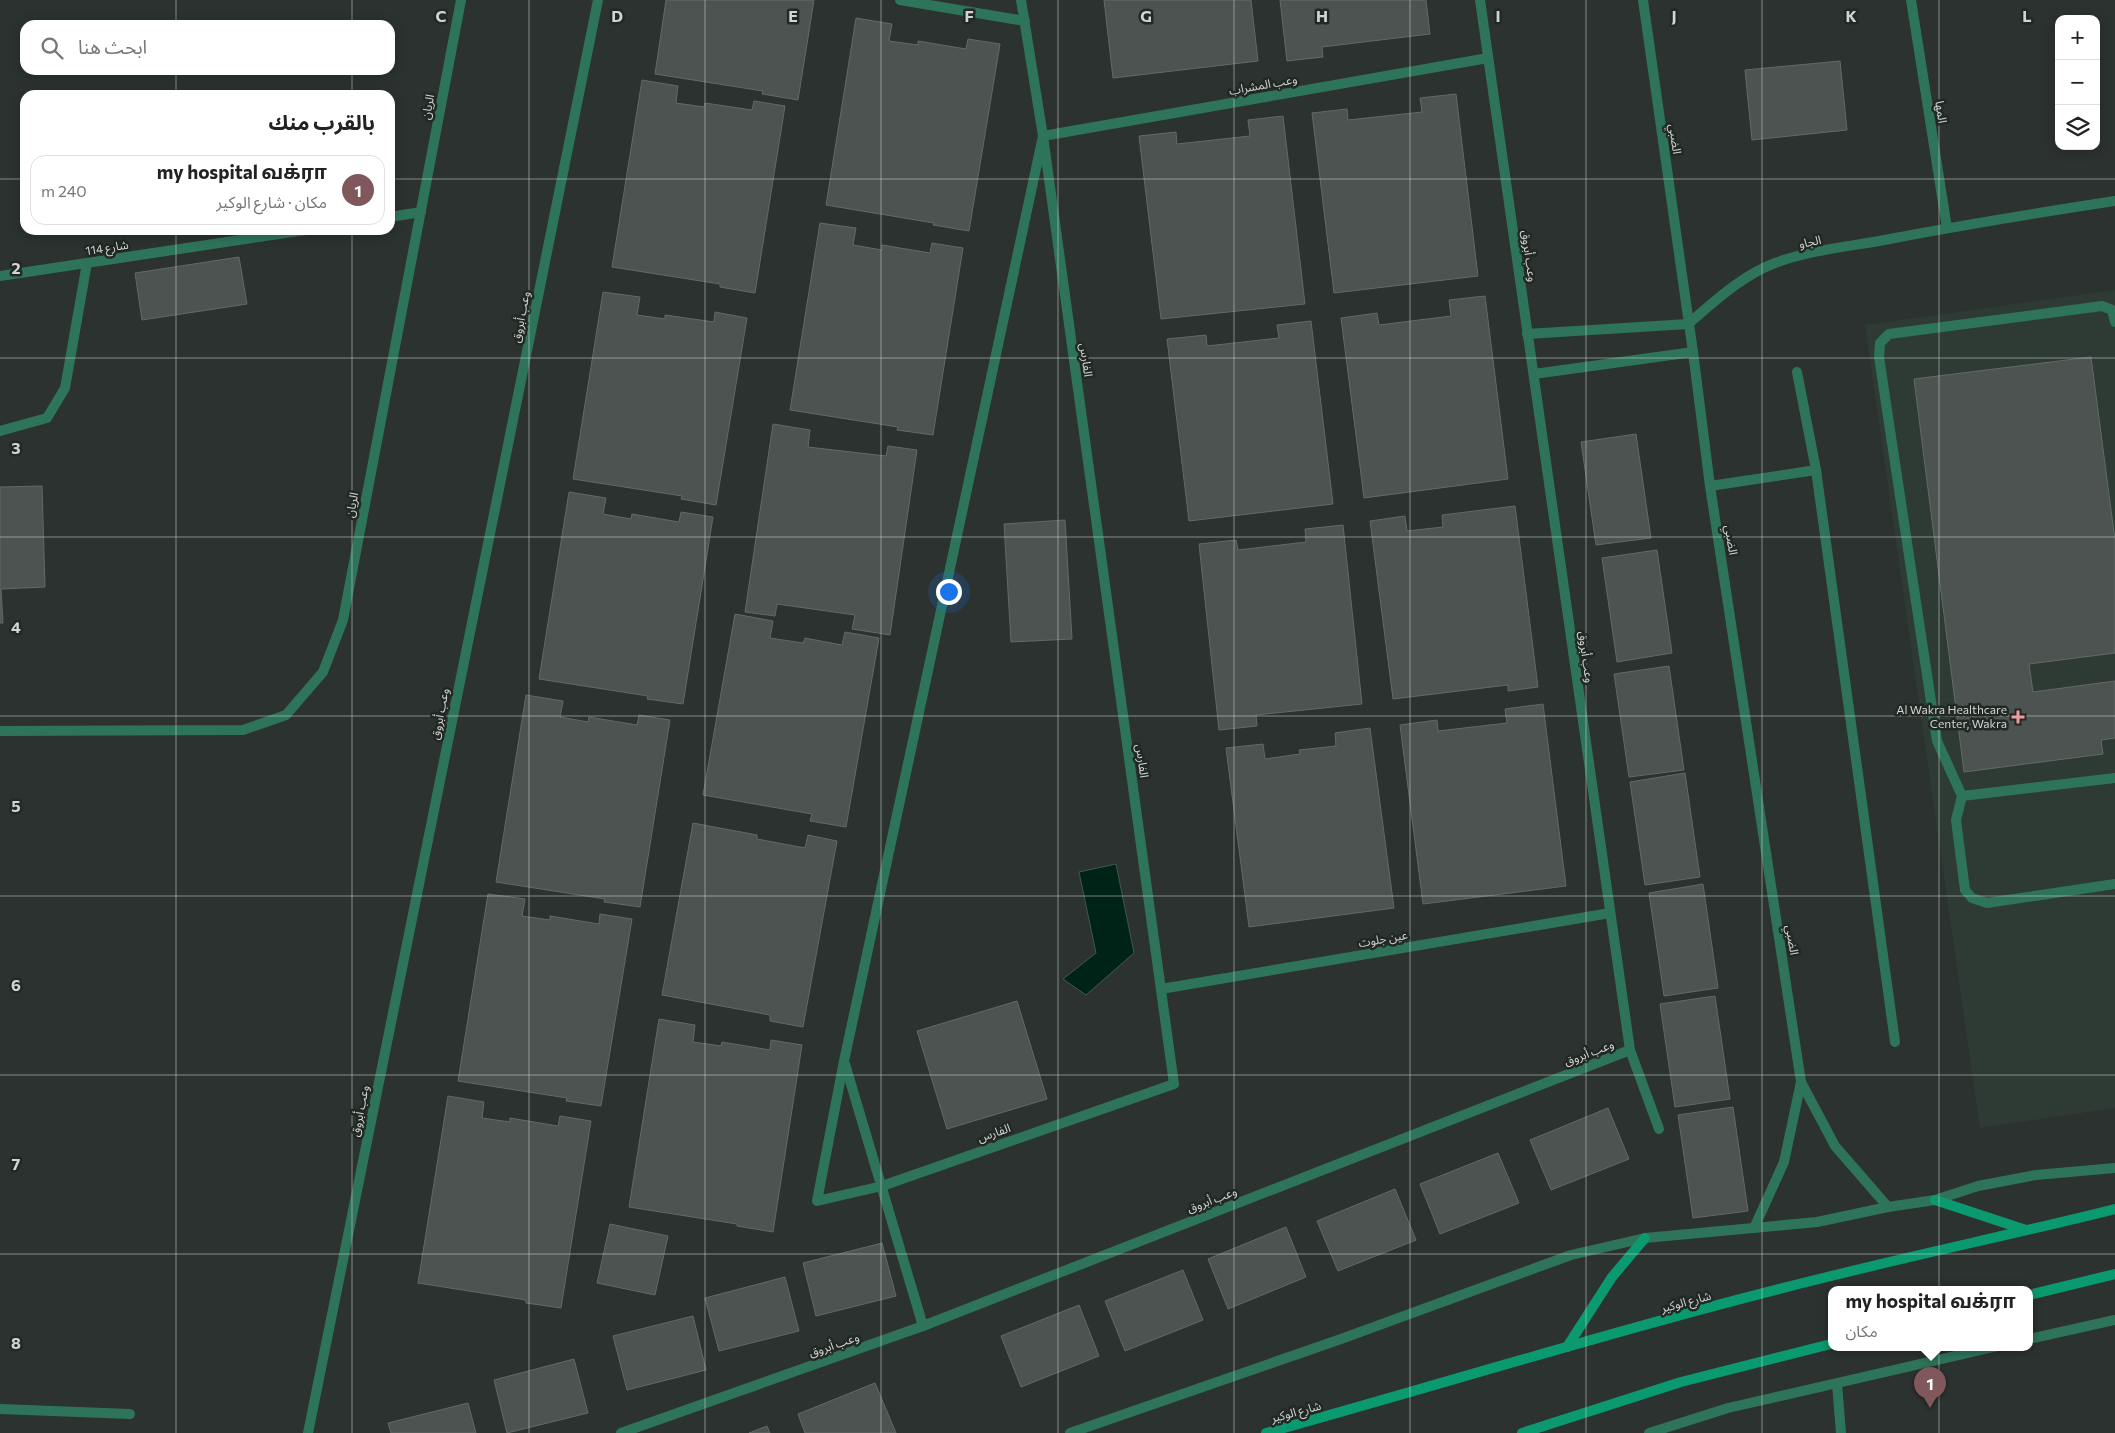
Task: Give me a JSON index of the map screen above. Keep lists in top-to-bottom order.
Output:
{
  "streets": {
    "main road": ["شارع الوكير"],
    "street": [
      "وعب المشراب",
      "الريان",
      "المها",
      "الضبي",
      "الجاو",
      "شارع 114",
      "وعب أبروق",
      "الفارس",
      "عين جلوت"
    ]
  },
  "crossings": [
    ["وعب المشراب", "وعب أبروق"],
    ["وعب المشراب", "الفارس"],
    ["المها", "الجاو"],
    ["الضبي", "الجاو"],
    ["وعب أبروق", "الفارس"],
    ["وعب أبروق", "عين جلوت"],
    ["الفارس", "عين جلوت"]
  ],
  "places": {
    "health": ["Al Wakra Healthcare Center, Wakra"]
  },
  "page": {
    "map_buttons": ["+", "−"],
    "search": "ابحث هنا",
    "heading": "بالقرب منك",
    "list": [
      {
        "mark": "1",
        "name": "my hospital வக்ரா",
        "note": "مكان · شارع الوكير",
        "value": "240 m"
      }
    ],
    "popup": ["my hospital வக்ரா", "مكان"],
    "pins": "1"
  },
  "grid": {
    "columns": [
      "C",
      "D",
      "E",
      "F",
      "G",
      "H",
      "I",
      "J",
      "K",
      "L"
    ],
    "rows": [
      "2",
      "3",
      "4",
      "5",
      "6",
      "7",
      "8"
    ]
  }
}
